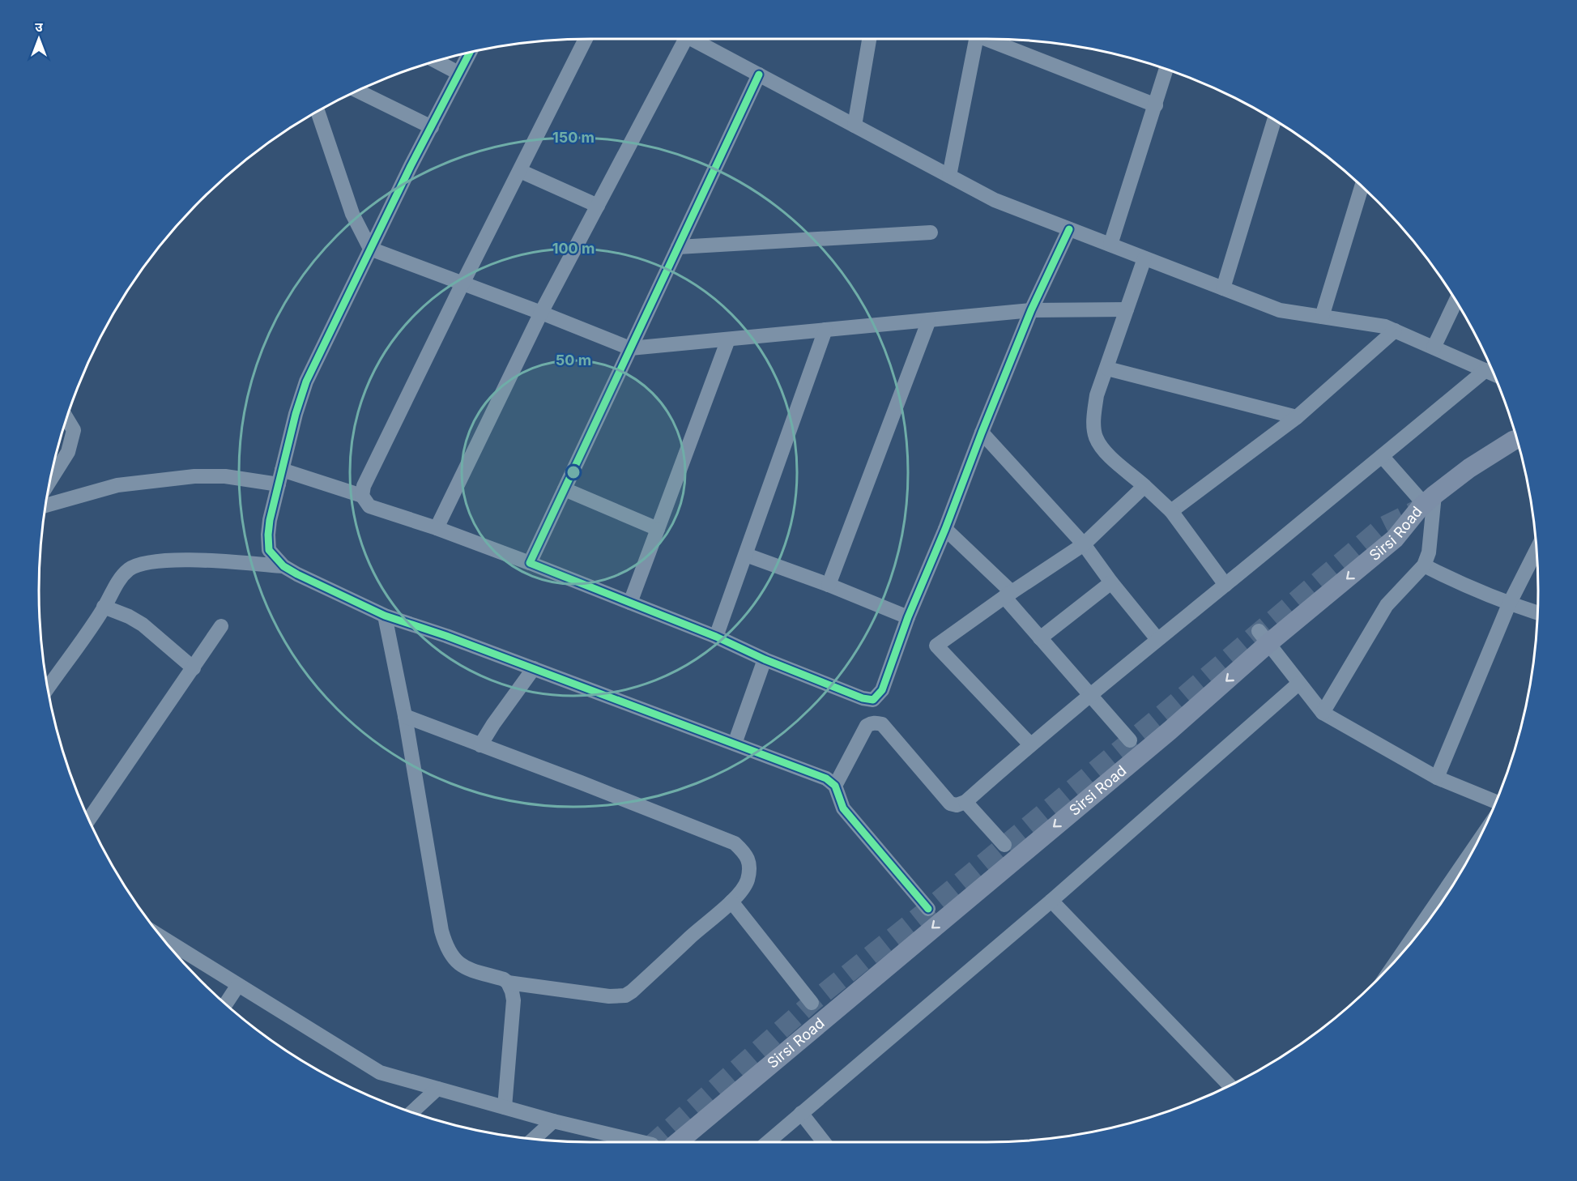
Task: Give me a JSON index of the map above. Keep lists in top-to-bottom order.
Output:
{
  "streets": {
    "main road": ["Sirsi Road"]
  },
  "one_way": ["Sirsi Road"],
  "north": "top",
  "rings": ["150 m", "100 m", "50 m"]
}
